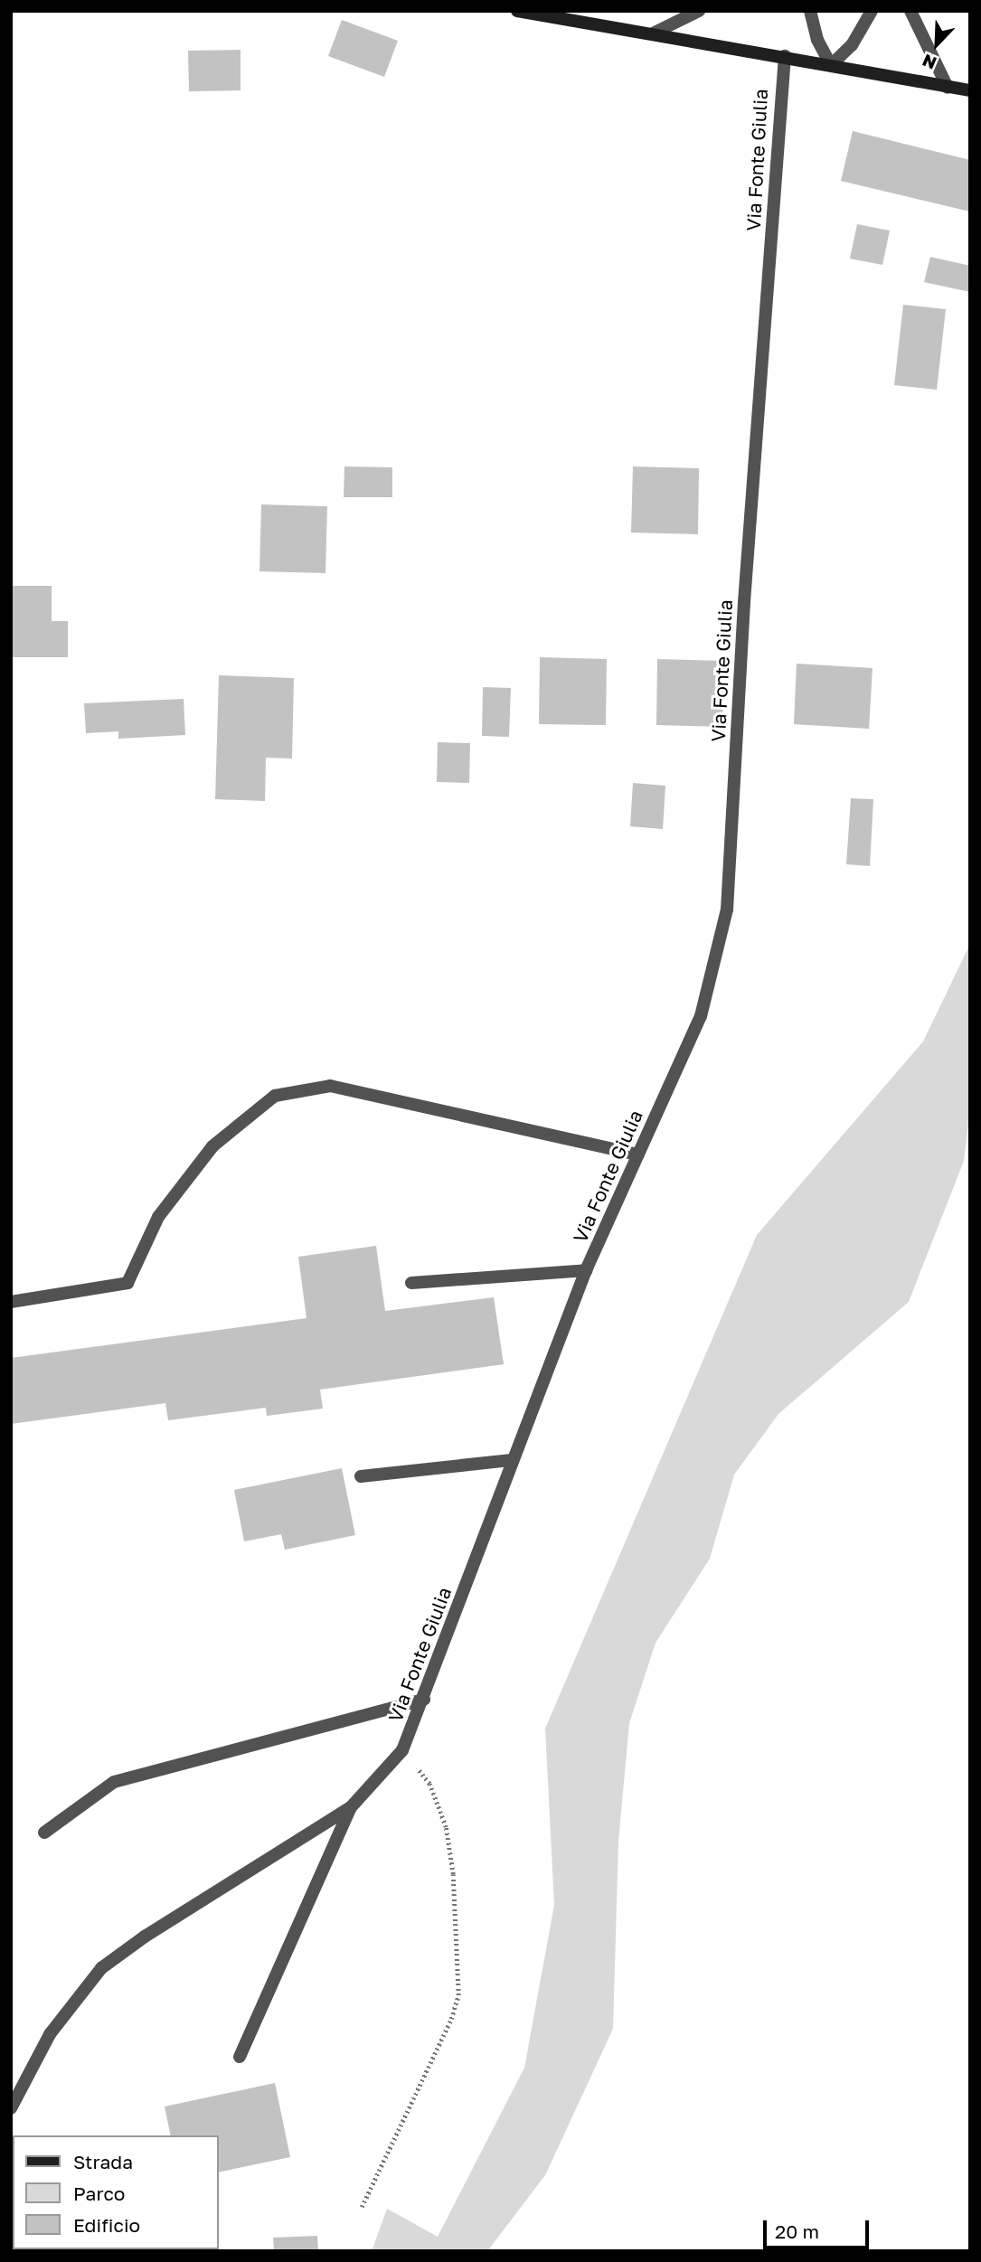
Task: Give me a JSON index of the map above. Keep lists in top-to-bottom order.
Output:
{
  "streets": {
    "street": ["Via Fonte Giulia"]
  },
  "legend": ["Strada", "Parco", "Edificio"],
  "scale_bar": "20 m",
  "north": "bottom left"
}
